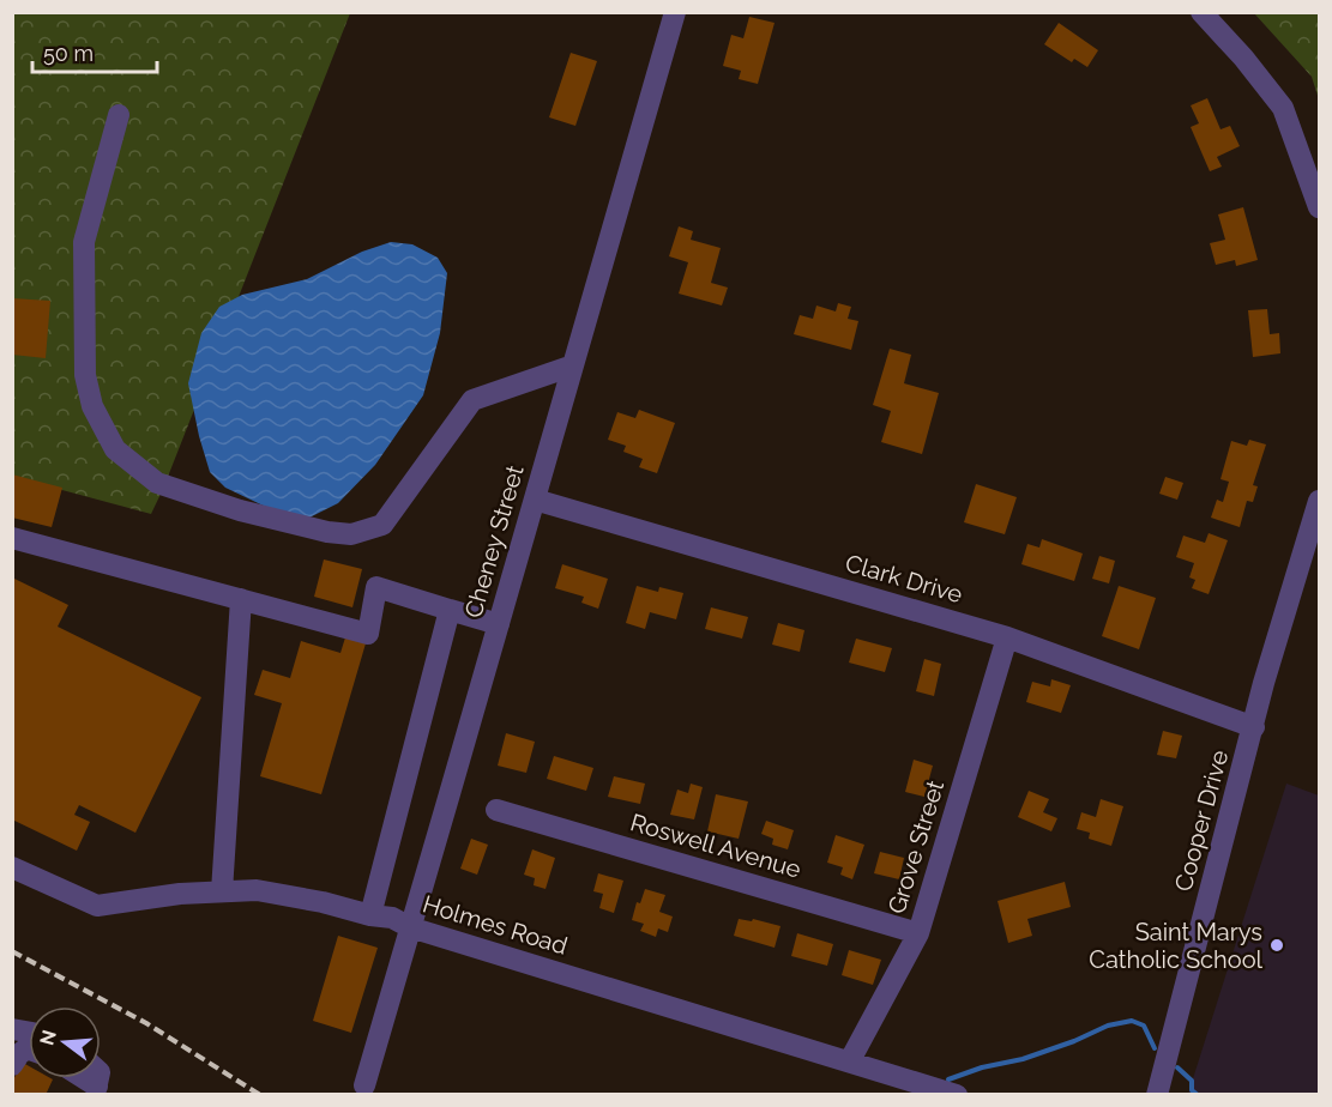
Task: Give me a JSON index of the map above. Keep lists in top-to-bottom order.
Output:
{
  "streets": {
    "street": [
      "Cheney Street",
      "Clark Drive",
      "Cooper Drive",
      "Roswell Avenue",
      "Grove Street",
      "Holmes Road"
    ]
  },
  "crossings": [
    ["Cheney Street", "Clark Drive"],
    ["Cheney Street", "Holmes Road"],
    ["Clark Drive", "Cooper Drive"],
    ["Clark Drive", "Grove Street"],
    ["Roswell Avenue", "Grove Street"],
    ["Grove Street", "Holmes Road"]
  ],
  "places": ["Saint Marys Catholic School"],
  "scale_bar": "50 m",
  "north": "left"
}
